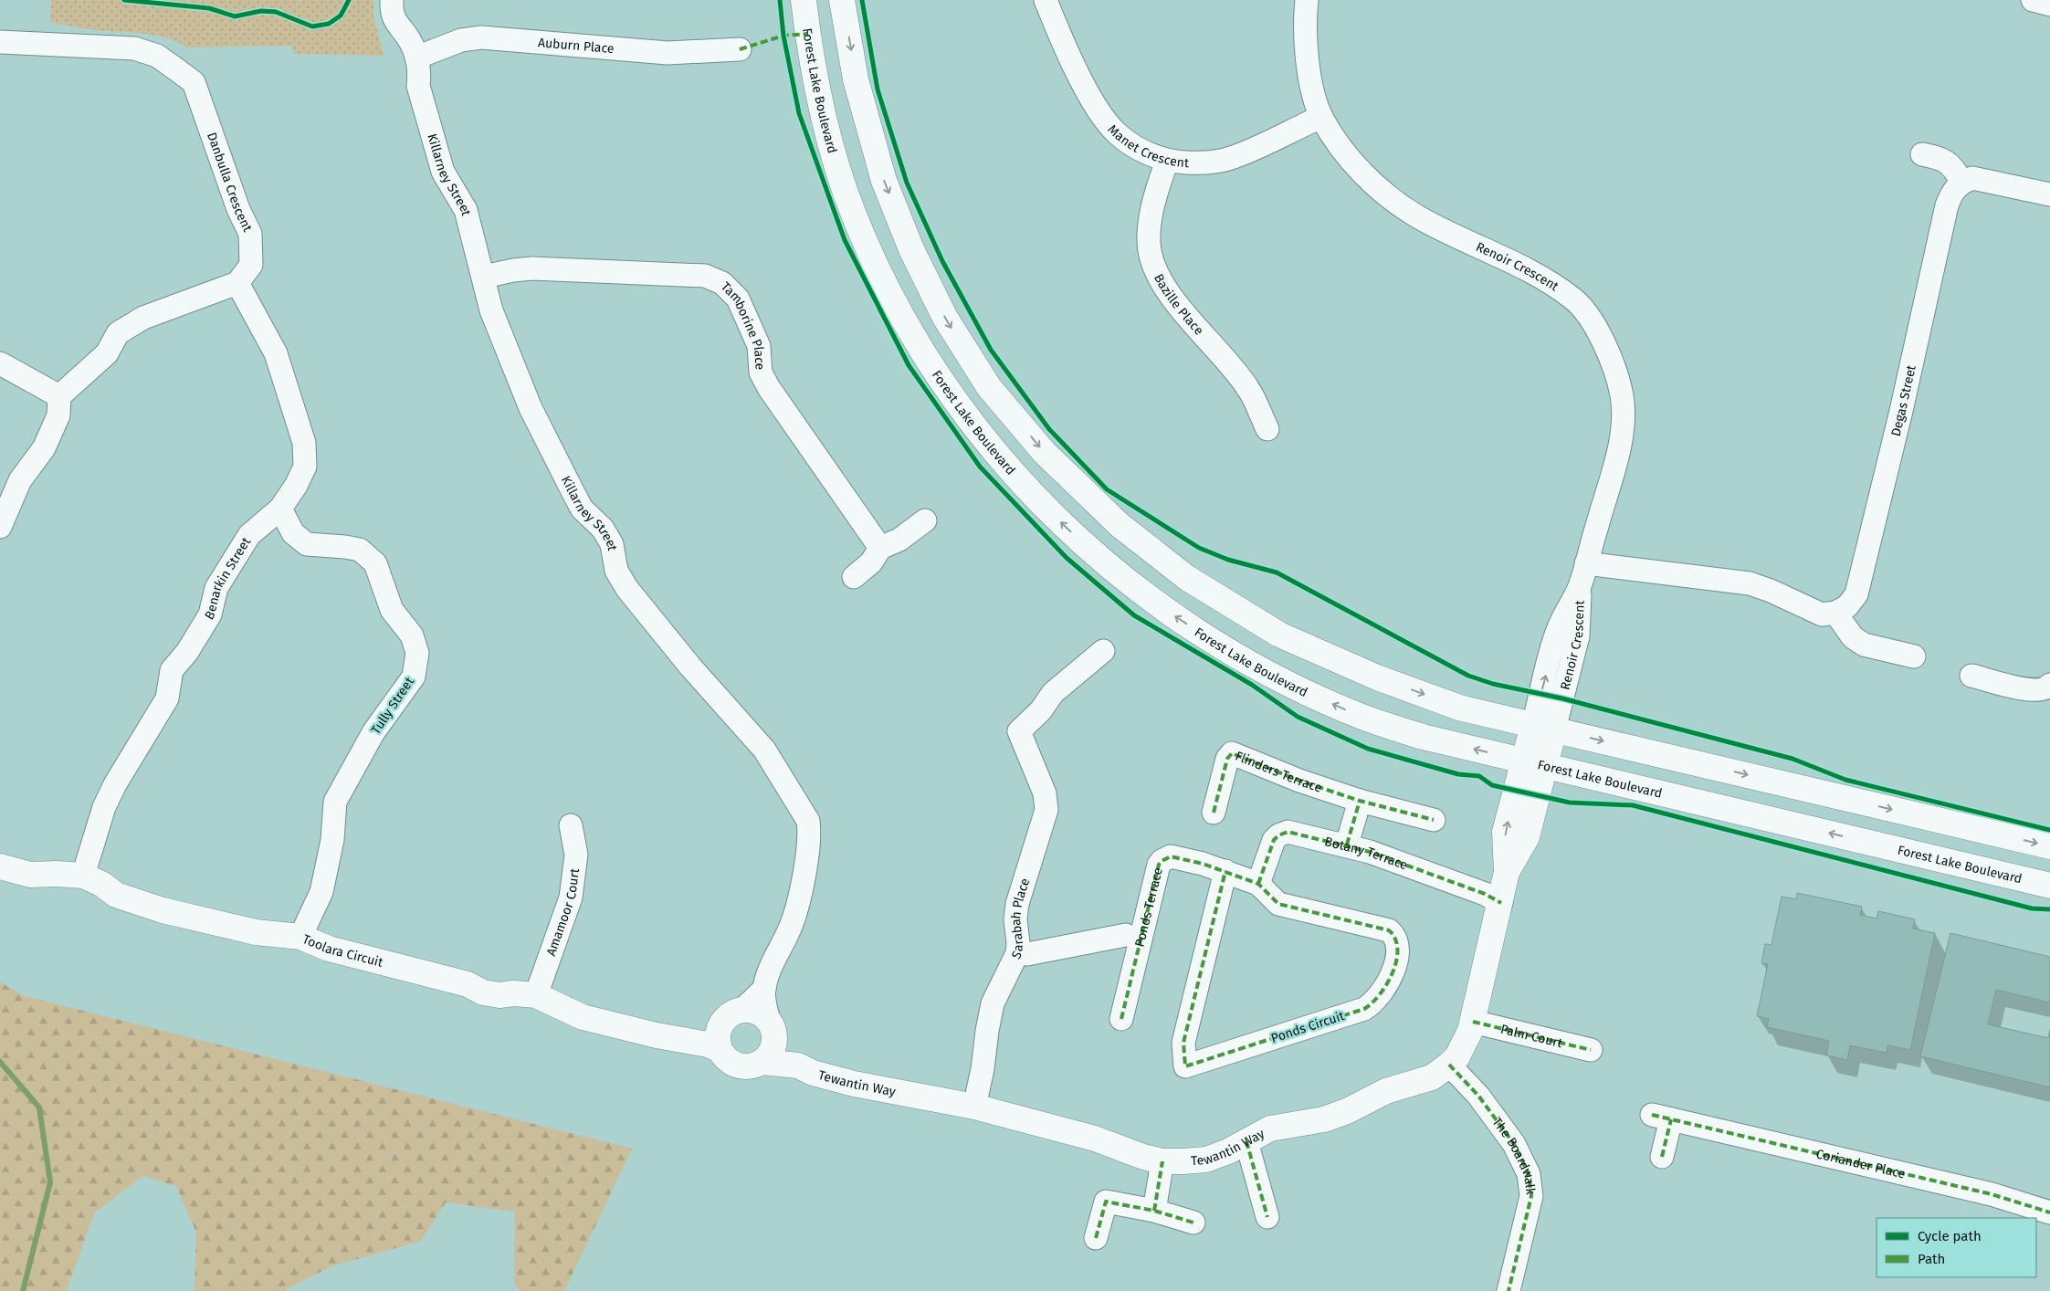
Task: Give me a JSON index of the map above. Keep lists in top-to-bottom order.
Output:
{
  "streets": {
    "main road": ["Forest Lake Boulevard", "Toolara Circuit", "Tewantin Way"],
    "street": [
      "Auburn Place",
      "Manet Crescent",
      "Killarney Street",
      "Danbulla Crescent",
      "Renoir Crescent",
      "Bazille Place",
      "Tamborine Place",
      "Degas Street",
      "Benarkin Street",
      "Tully Street",
      "Flinders Terrace",
      "Botany Terrace",
      "Ponds Terrace",
      "Amamoor Court",
      "Sarabah Place",
      "Ponds Circuit",
      "Palm Court",
      "The Boardwalk",
      "Coriander Place"
    ]
  },
  "crossings": [
    ["Auburn Place", "Killarney Street"],
    ["Forest Lake Boulevard", "Tewantin Way"],
    ["Manet Crescent", "Renoir Crescent"],
    ["Manet Crescent", "Bazille Place"],
    ["Killarney Street", "Tamborine Place"],
    ["Killarney Street", "Toolara Circuit"],
    ["Killarney Street", "Tewantin Way"],
    ["Danbulla Crescent", "Benarkin Street"],
    ["Renoir Crescent", "Tewantin Way"],
    ["Benarkin Street", "Tully Street"],
    ["Benarkin Street", "Toolara Circuit"],
    ["Tully Street", "Toolara Circuit"],
    ["Botany Terrace", "Ponds Circuit"],
    ["Botany Terrace", "Tewantin Way"],
    ["Ponds Terrace", "Ponds Circuit"],
    ["Amamoor Court", "Toolara Circuit"],
    ["Sarabah Place", "Tewantin Way"],
    ["Toolara Circuit", "Tewantin Way"],
    ["Palm Court", "Tewantin Way"],
    ["Tewantin Way", "The Boardwalk"]
  ],
  "legend": ["Cycle path", "Path"]
}
